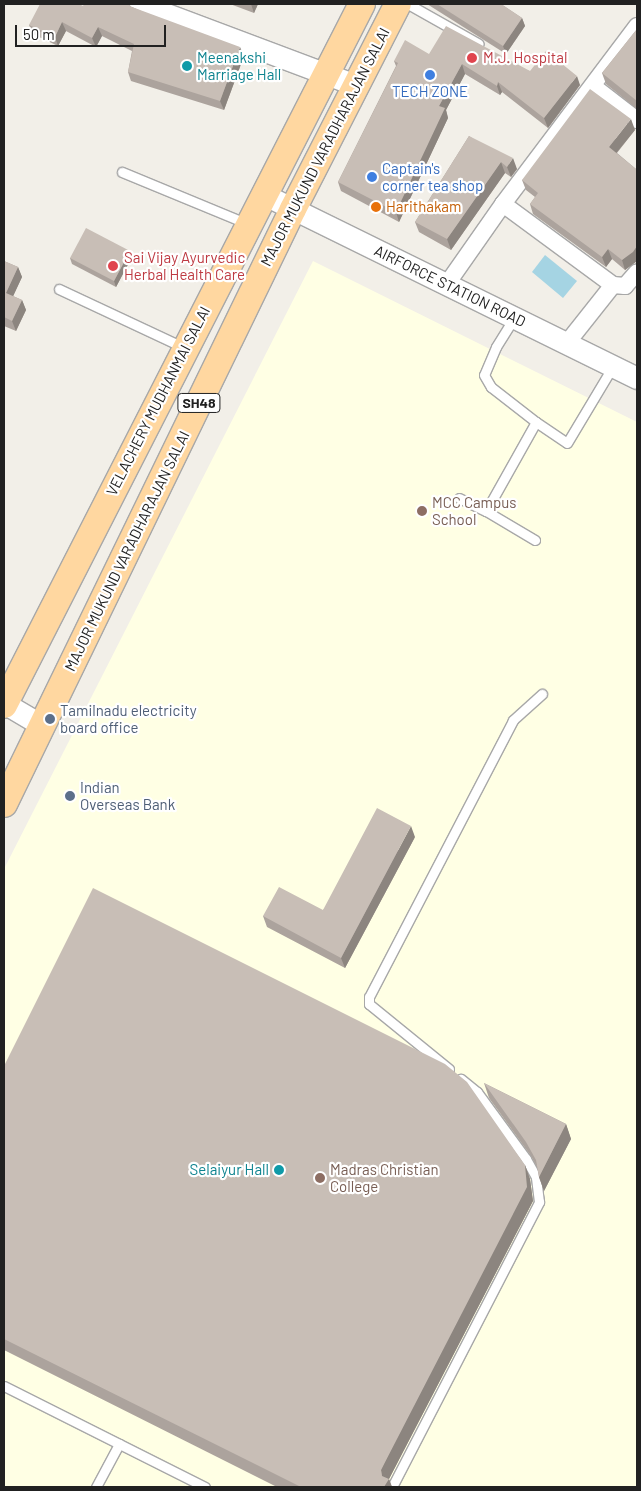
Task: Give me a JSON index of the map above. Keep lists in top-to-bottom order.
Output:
{
  "streets": {
    "main road": ["MAJOR MUKUND VARADHARAJAN SALAI", "VELACHERY MUDHANMAI SALAI", "SH48"],
    "street": ["AIRFORCE STATION ROAD"]
  },
  "crossings": [
    ["MAJOR MUKUND VARADHARAJAN SALAI", "AIRFORCE STATION ROAD"],
    ["AIRFORCE STATION ROAD", "VELACHERY MUDHANMAI SALAI"],
    ["VELACHERY MUDHANMAI SALAI", "SH48"]
  ],
  "places": [
    "M.J. Hospital",
    "Meenakshi Marriage Hall",
    "TECH ZONE",
    "Captain's corner tea shop",
    "Harithakam",
    "Sai Vijay Ayurvedic Herbal Health Care",
    "MCC Campus School",
    "Tamilnadu electricity board office",
    "Indian Overseas Bank",
    "Selaiyur Hall",
    "Madras Christian College"
  ],
  "scale_bar": "50 m"
}
